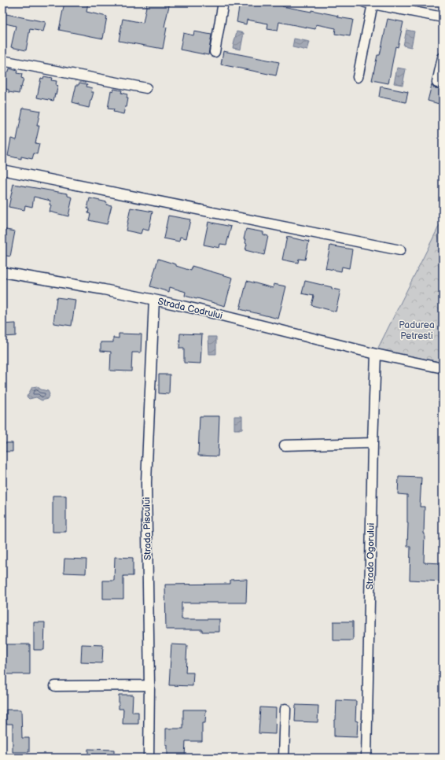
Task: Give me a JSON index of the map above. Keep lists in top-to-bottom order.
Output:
{
  "streets": {
    "street": ["Strada Codrului", "Strada Piscului", "Strada Ogorului"]
  },
  "crossings": [
    ["Strada Codrului", "Strada Piscului"],
    ["Strada Codrului", "Strada Ogorului"]
  ],
  "parks": ["Padurea Petresti"]
}
